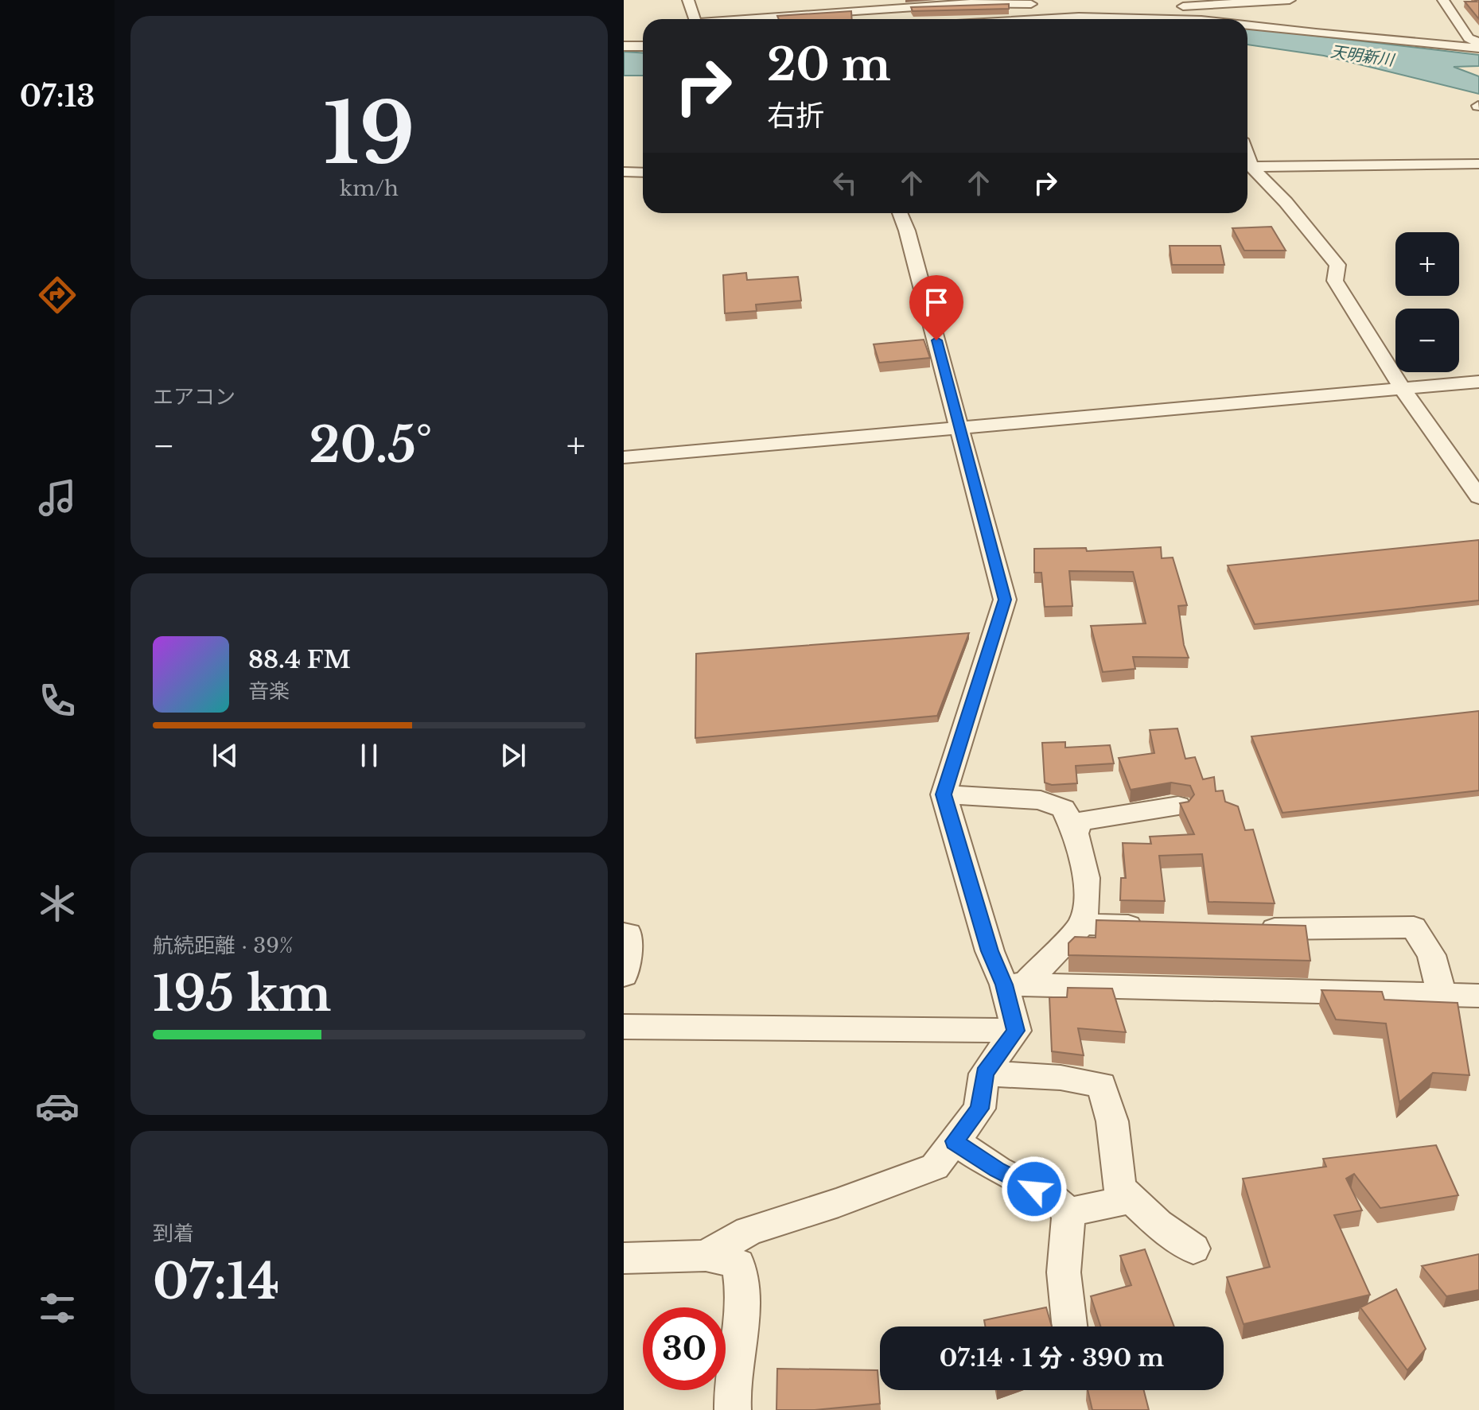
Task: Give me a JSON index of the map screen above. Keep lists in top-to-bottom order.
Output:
{
  "water": ["天明新川"],
  "page": {
    "tabs": "07:13",
    "tile": [
      ["19", "km/h"],
      "エアコン",
      ["航続距離 · 39%", "195 km"],
      ["到着", "07:14"]
    ],
    "turn": ["20 m", "右折"],
    "map_buttons": ["+", "−"],
    "heat": ["−", "20.5°", "+"],
    "song": ["88.4 FM", "音楽"],
    "limit": "30",
    "trip": "07:14 · 1 分 · 390 m"
  }
}
